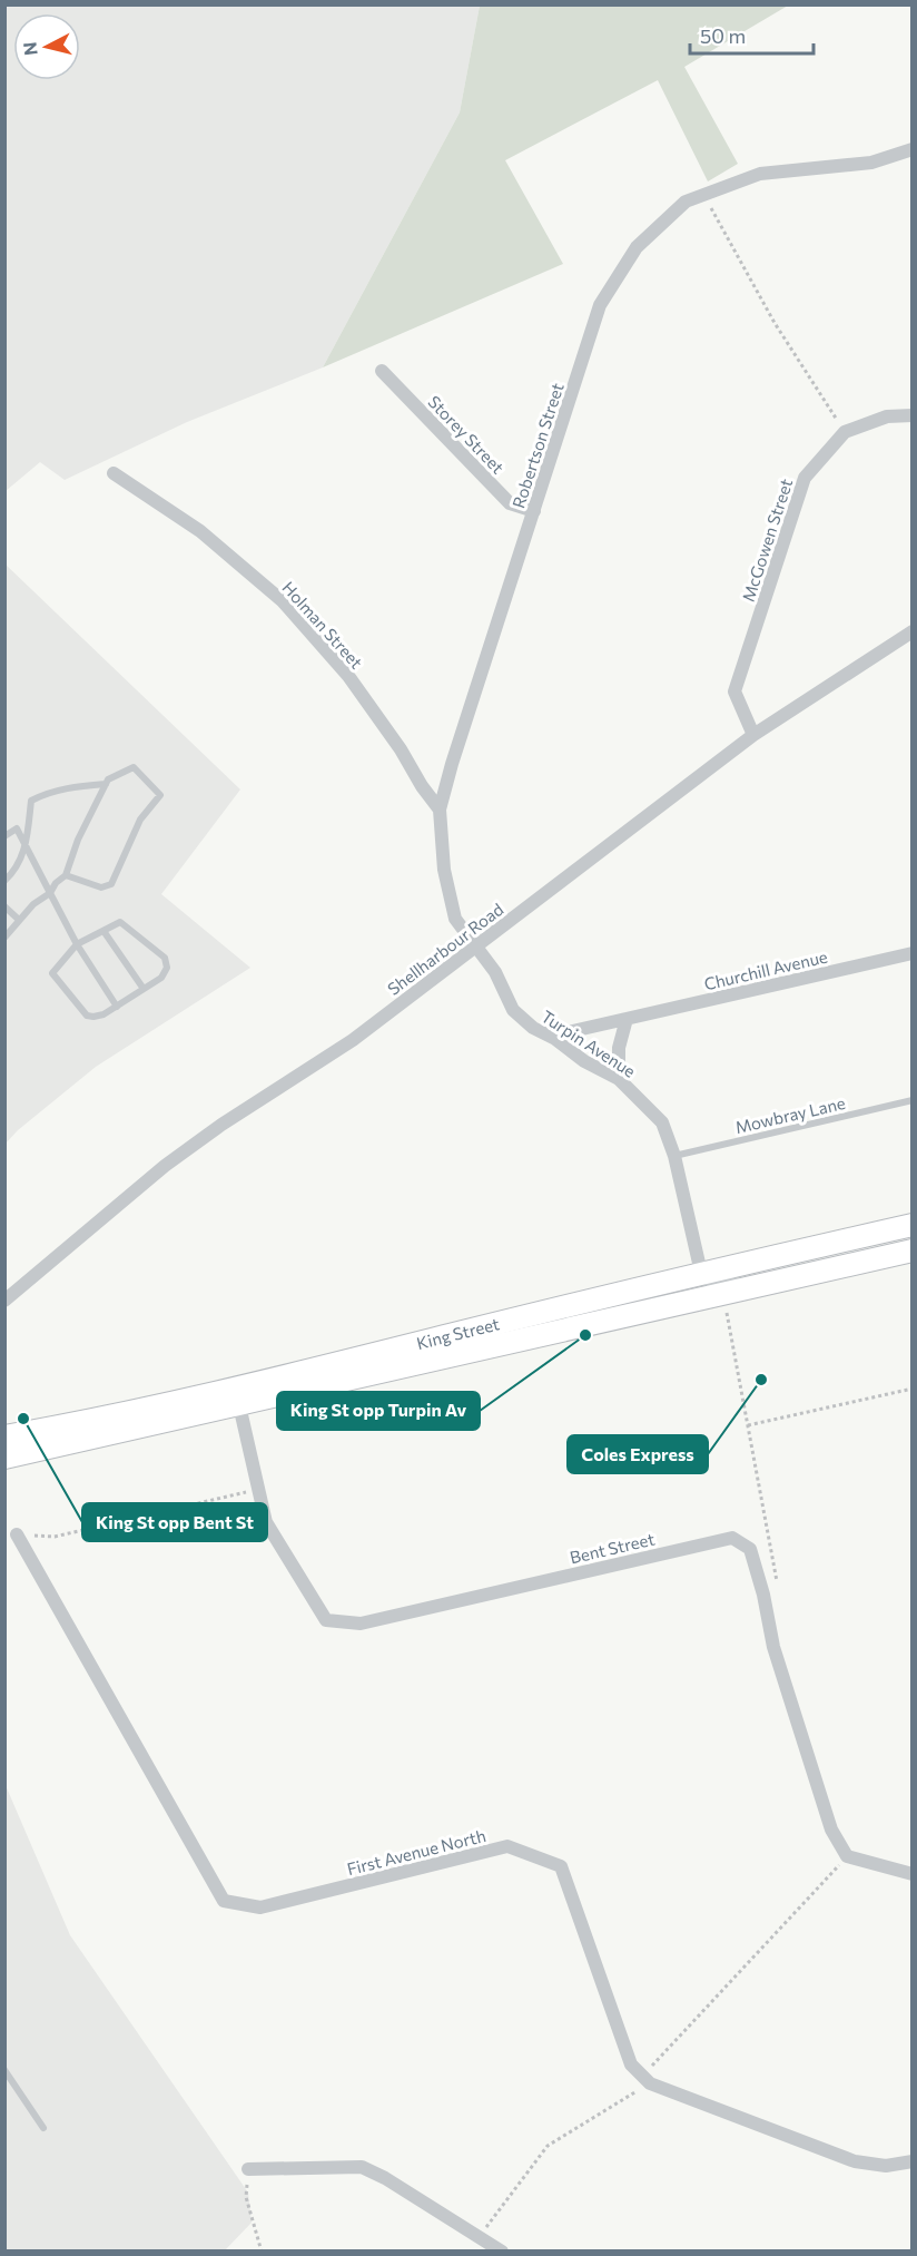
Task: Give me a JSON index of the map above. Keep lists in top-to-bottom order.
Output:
{
  "streets": {
    "main road": ["King Street"],
    "street": [
      "Storey Street",
      "Robertson Street",
      "McGowen Street",
      "Holman Street",
      "Shellharbour Road",
      "Churchill Avenue",
      "Turpin Avenue",
      "Bent Street",
      "First Avenue North"
    ],
    "lane": ["Mowbray Lane"]
  },
  "crossings": [
    ["Storey Street", "Robertson Street"],
    ["Robertson Street", "Holman Street"],
    ["Robertson Street", "Shellharbour Road"],
    ["Robertson Street", "Turpin Avenue"],
    ["McGowen Street", "Shellharbour Road"],
    ["Shellharbour Road", "Turpin Avenue"],
    ["Churchill Avenue", "Turpin Avenue"],
    ["Turpin Avenue", "Mowbray Lane"],
    ["Turpin Avenue", "King Street"],
    ["King Street", "Bent Street"]
  ],
  "places": ["King St opp Turpin Av", "Coles Express", "King St opp Bent St"],
  "scale_bar": "50 m",
  "north": "left"
}
